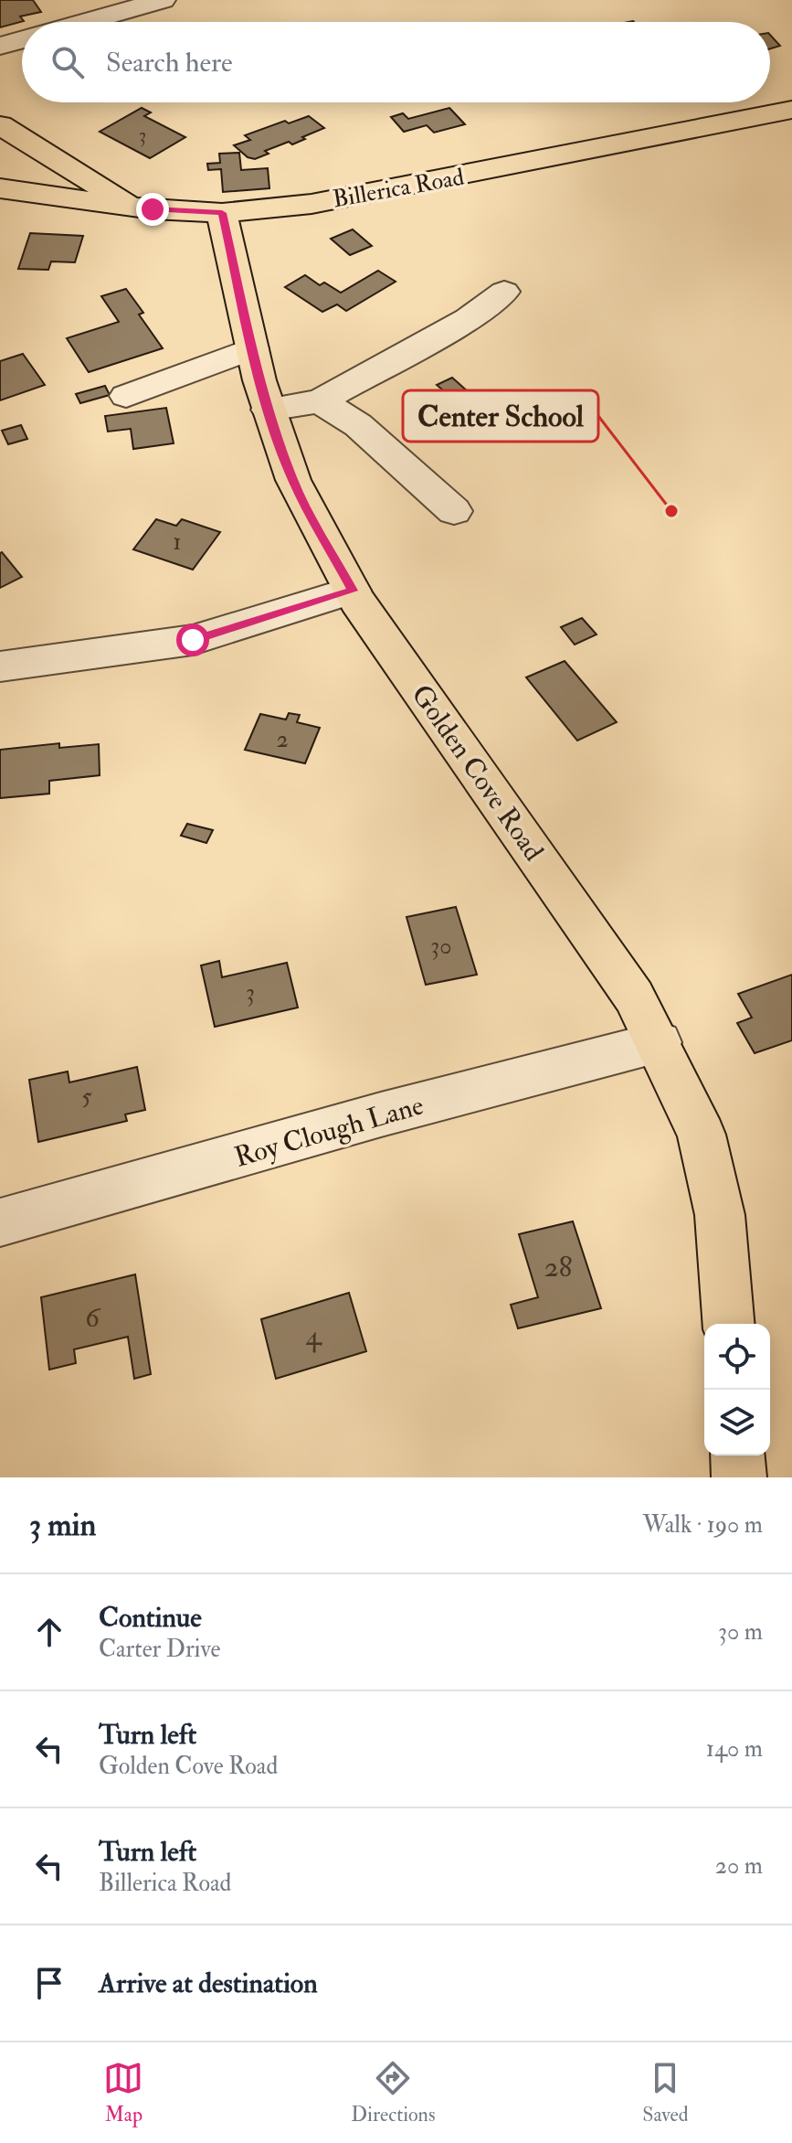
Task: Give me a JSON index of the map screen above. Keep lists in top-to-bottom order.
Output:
{
  "streets": {
    "main road": ["Billerica Road", "Golden Cove Road"],
    "street": ["Roy Clough Lane"]
  },
  "crossings": [
    ["Billerica Road", "Golden Cove Road"],
    ["Golden Cove Road", "Roy Clough Lane"]
  ],
  "places": ["Center School"],
  "house_numbers": [
    "3",
    "1",
    "2",
    "30",
    "3",
    "5",
    "28",
    "6",
    "4"
  ],
  "page": {
    "search": "Search here",
    "heading": ["3 min", "Walk · 190 m"],
    "list": [
      ["Continue", "Carter Drive", "30 m"],
      ["Turn left", "Golden Cove Road", "140 m"],
      ["Turn left", "Billerica Road", "20 m"],
      "Arrive at destination"
    ],
    "nav": ["Map", "Directions", "Saved"]
  }
}
